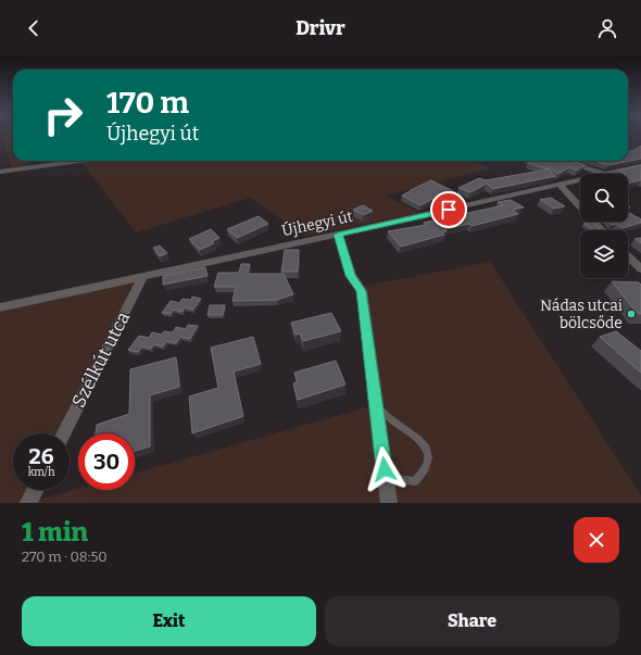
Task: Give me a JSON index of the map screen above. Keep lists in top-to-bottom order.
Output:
{
  "streets": {
    "street": ["Újhegyi út", "Szélkút utca"]
  },
  "crossings": [
    ["Újhegyi út", "Szélkút utca"]
  ],
  "places": ["Nádas utcai bölcsőde"],
  "page": {
    "header": "Drivr",
    "turn": ["170 m", "Újhegyi út"],
    "speed": "26 km/h",
    "limit": "30",
    "heading": ["1 min", "270 m · 08:50"],
    "buttons": ["Exit", "Share"]
  }
}
